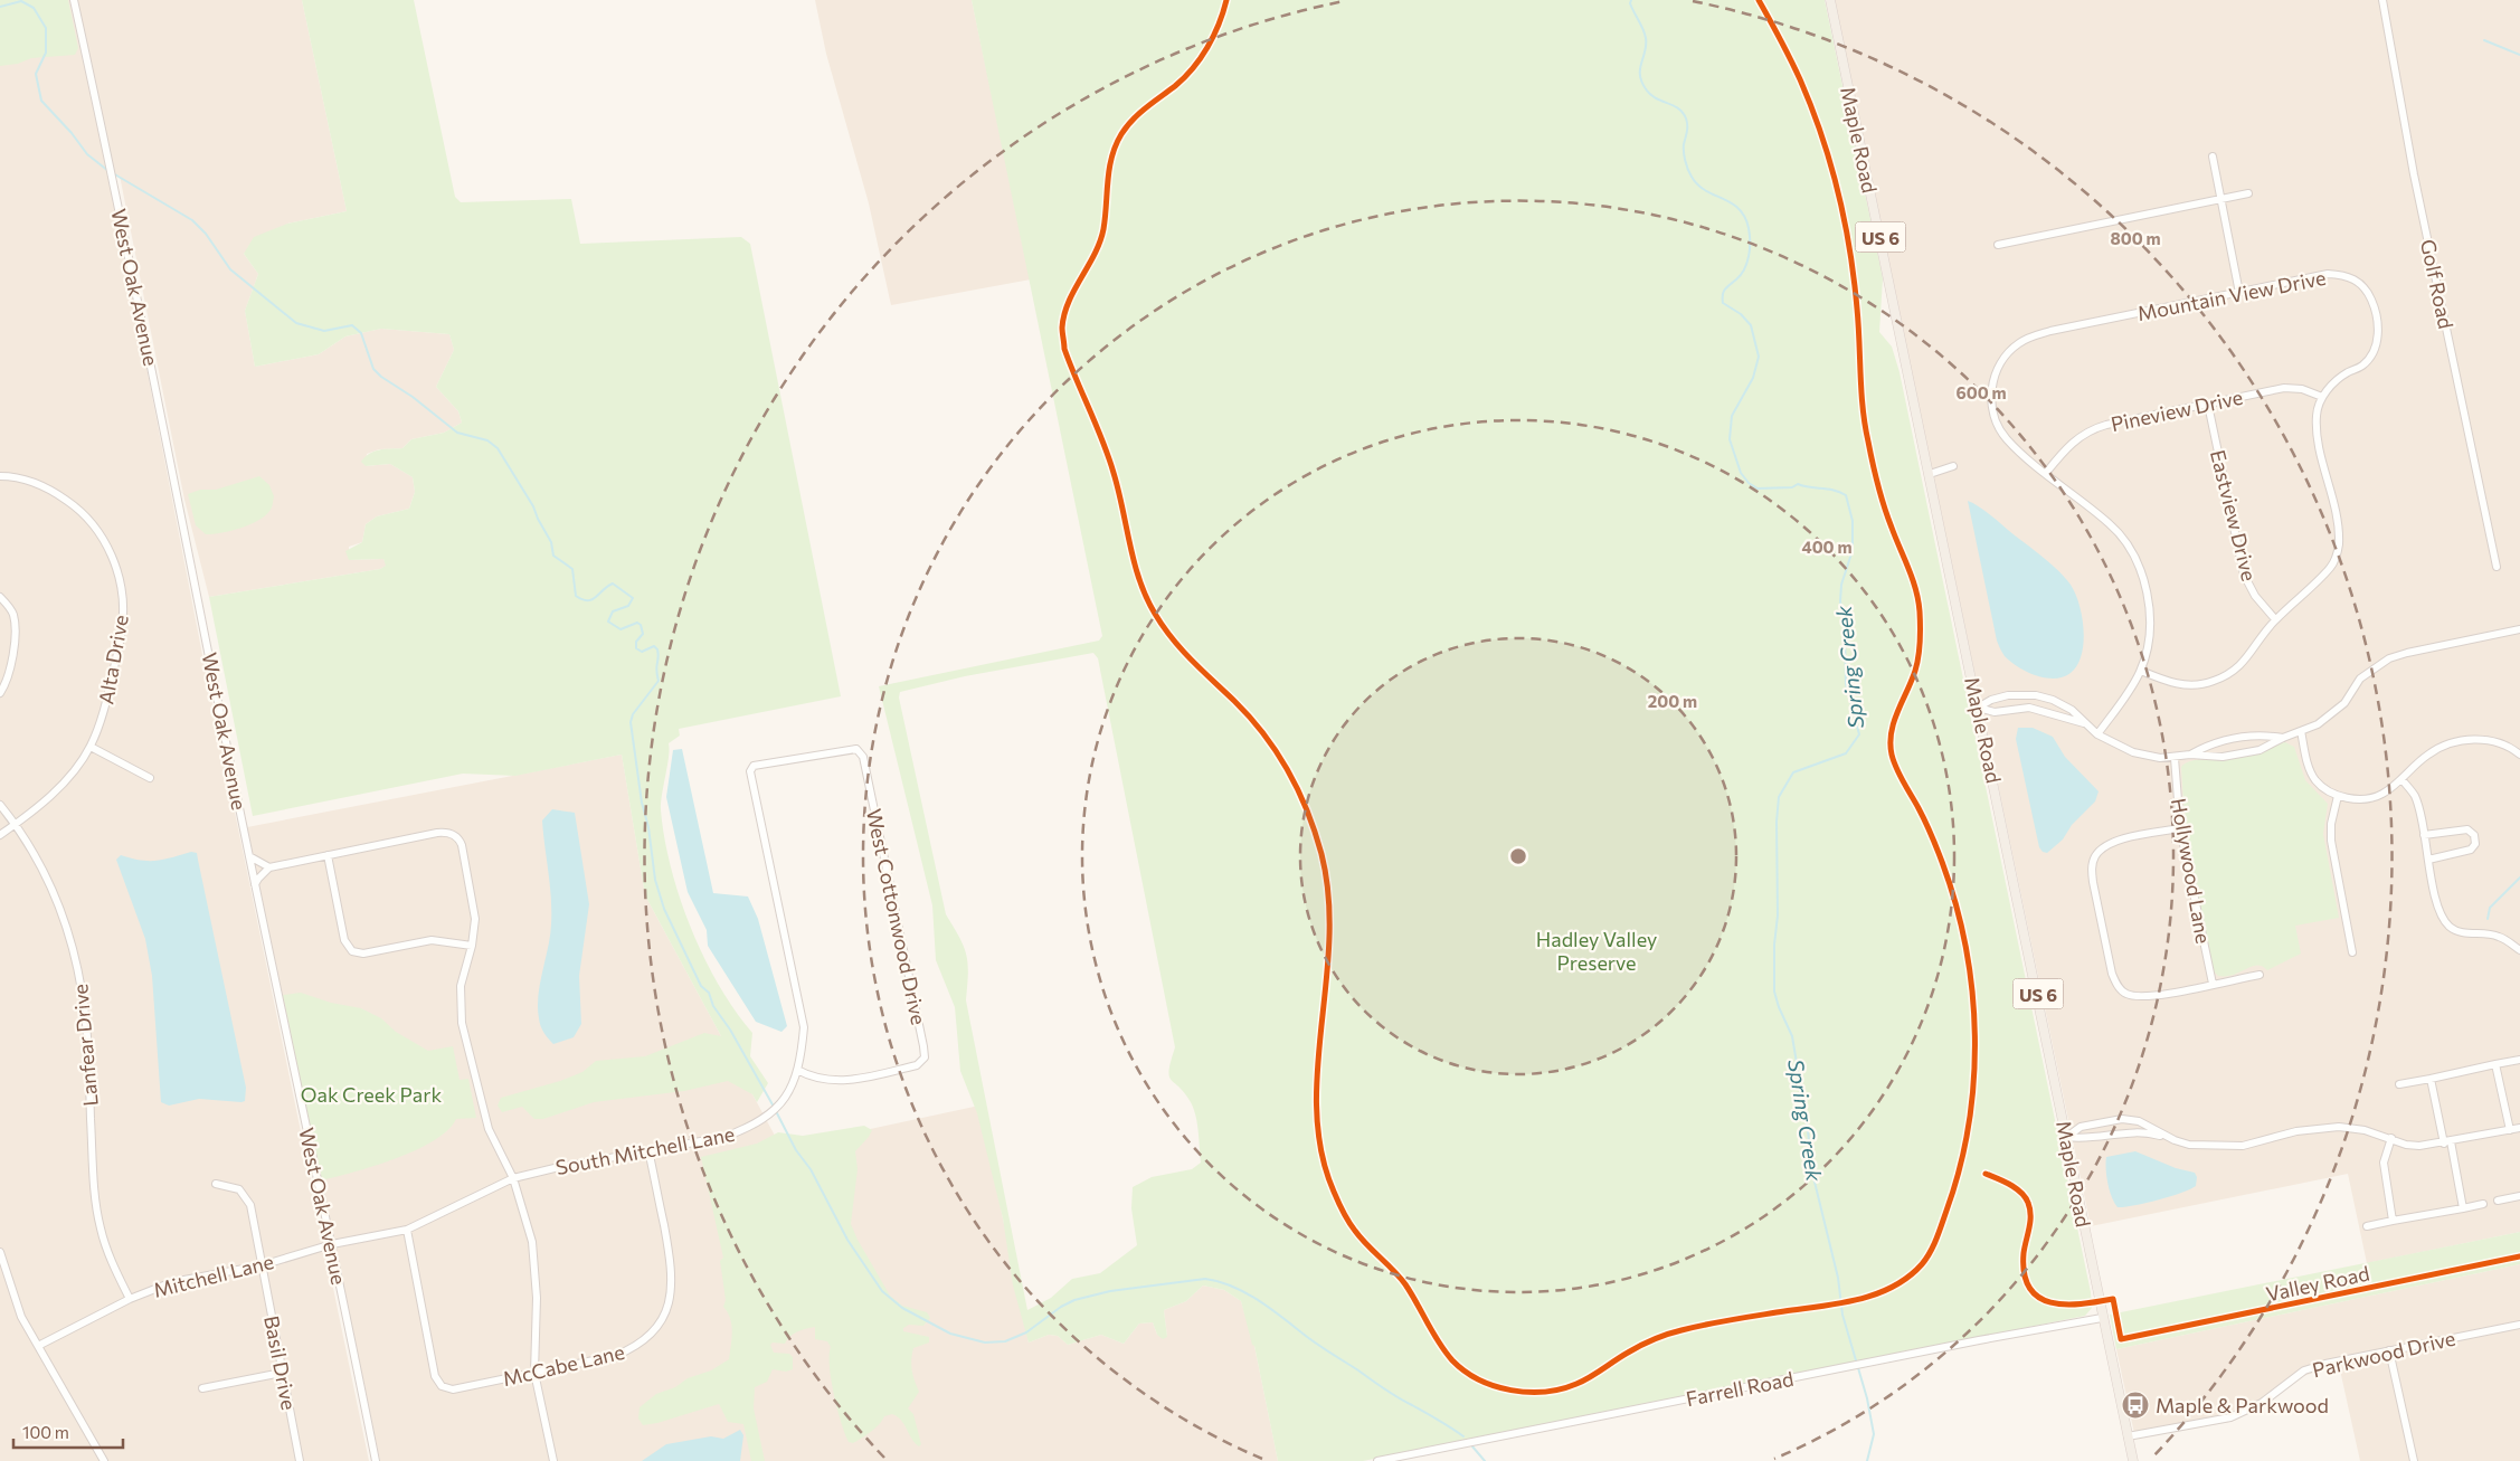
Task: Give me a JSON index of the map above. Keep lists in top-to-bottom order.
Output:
{
  "streets": {
    "main road": ["Maple Road", "US 6"],
    "street": [
      "Golf Road",
      "West Oak Avenue",
      "Mountain View Drive",
      "Pineview Drive",
      "Eastview Drive",
      "Alta Drive",
      "Hollywood Lane",
      "West Cottonwood Drive",
      "Lanfear Drive",
      "South Mitchell Lane",
      "Mitchell Lane",
      "Parkwood Drive",
      "Basil Drive",
      "McCabe Lane",
      "Farrell Road"
    ],
    "cycle path": ["Valley Road"]
  },
  "crossings": [
    ["Maple Road", "Parkwood Drive"],
    ["Maple Road", "Farrell Road"],
    ["West Oak Avenue", "South Mitchell Lane"],
    ["West Oak Avenue", "Mitchell Lane"],
    ["Mountain View Drive", "Pineview Drive"],
    ["Pineview Drive", "Eastview Drive"],
    ["Alta Drive", "Lanfear Drive"],
    ["West Cottonwood Drive", "South Mitchell Lane"],
    ["Lanfear Drive", "Mitchell Lane"],
    ["South Mitchell Lane", "Mitchell Lane"],
    ["South Mitchell Lane", "McCabe Lane"],
    ["Mitchell Lane", "Basil Drive"]
  ],
  "water": ["Spring Creek"],
  "parks": ["Hadley Valley Preserve", "Oak Creek Park"],
  "places": {
    "bus stop": ["Maple & Parkwood"]
  },
  "scale_bar": "100 m",
  "rings": [
    "800 m",
    "600 m",
    "400 m",
    "200 m"
  ]
}
